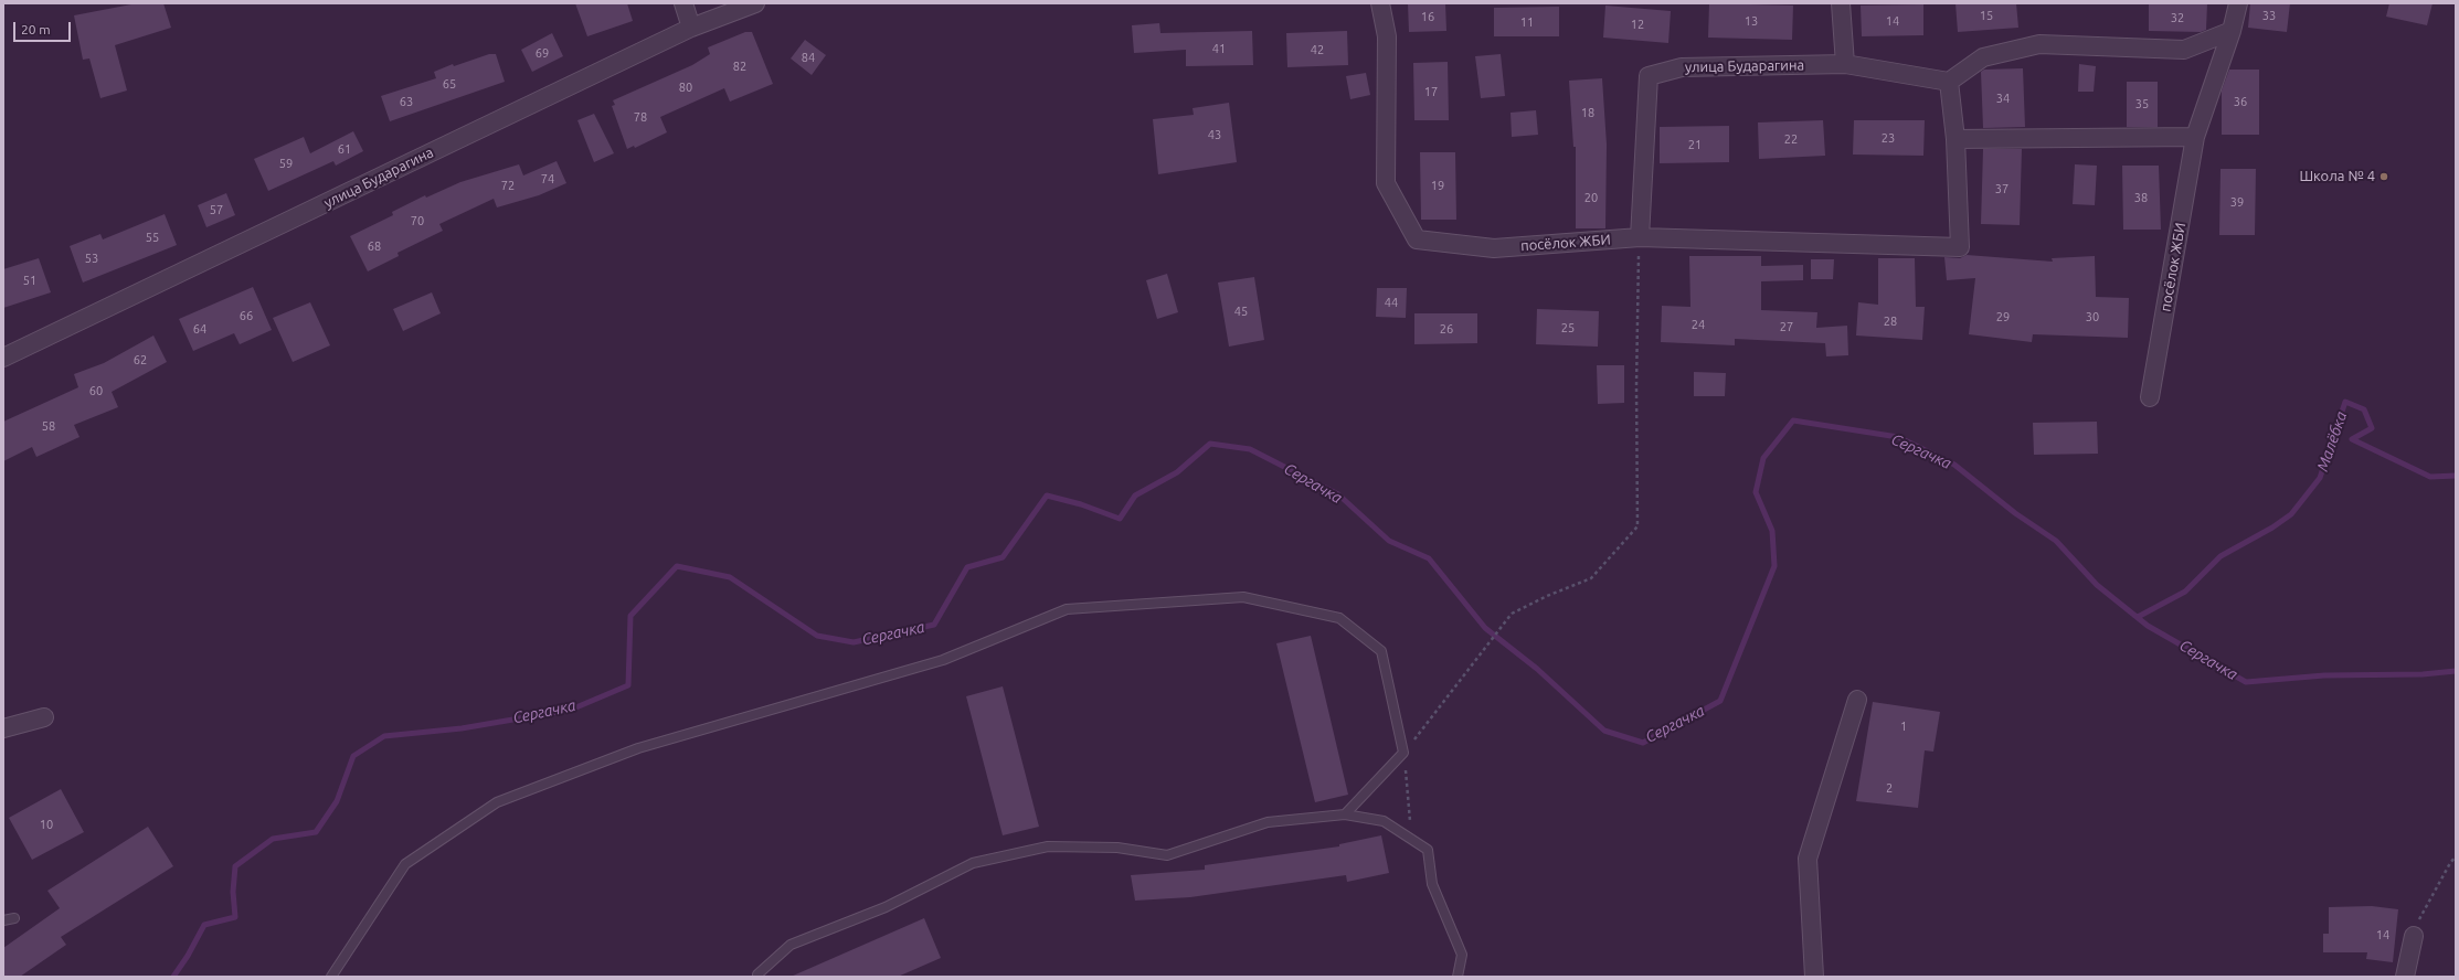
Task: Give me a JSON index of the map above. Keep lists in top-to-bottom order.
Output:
{
  "streets": {
    "street": ["улица Бударагина", "посёлок ЖБИ"]
  },
  "crossings": [
    ["улица Бударагина", "посёлок ЖБИ"]
  ],
  "water": ["Малёбка", "Сергачка"],
  "places": ["Школа № 4"],
  "house_numbers": [
    "15",
    "33",
    "16",
    "32",
    "13",
    "14",
    "11",
    "12",
    "41",
    "42",
    "69",
    "84",
    "82",
    "65",
    "80",
    "17",
    "34",
    "63",
    "36",
    "35",
    "18",
    "78",
    "43",
    "23",
    "22",
    "21",
    "61",
    "59",
    "74",
    "72",
    "19",
    "37",
    "20",
    "38",
    "39",
    "57",
    "70",
    "55",
    "68",
    "53",
    "51",
    "44",
    "45",
    "66",
    "29",
    "30",
    "28",
    "24",
    "27",
    "25",
    "64",
    "26",
    "62",
    "60",
    "58",
    "1",
    "2",
    "10",
    "14"
  ],
  "scale_bar": "20 m"
}
